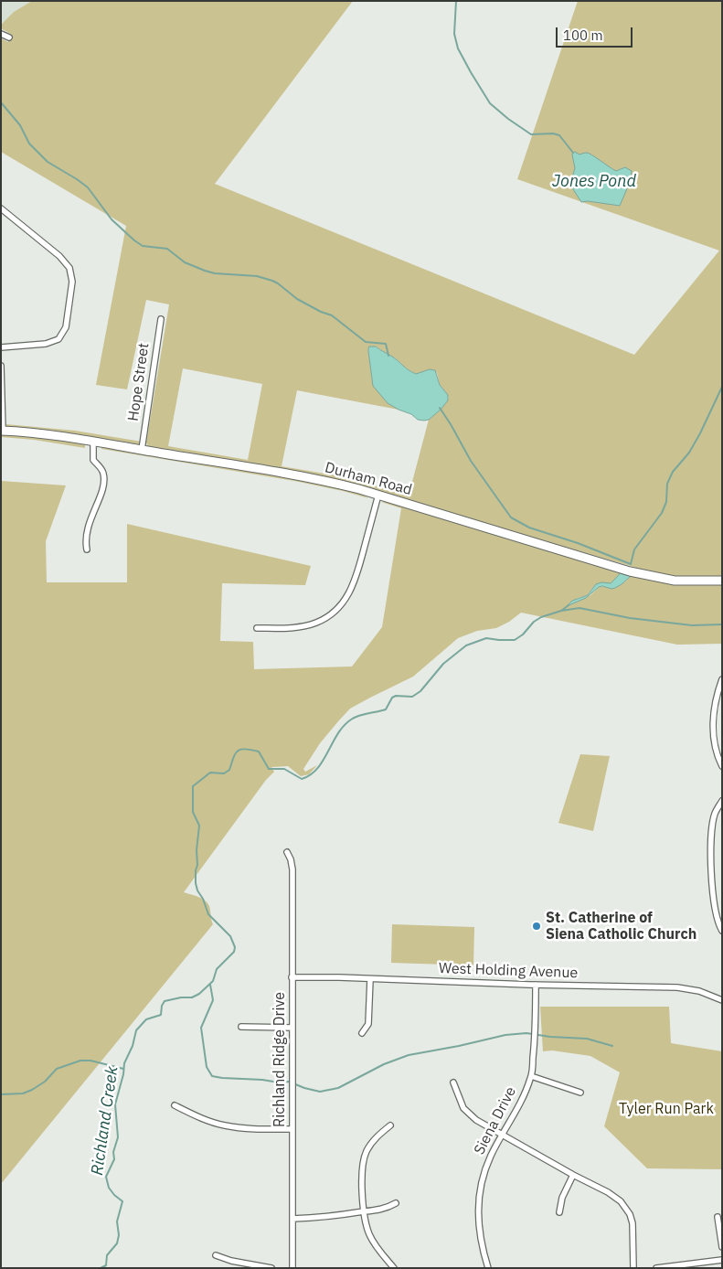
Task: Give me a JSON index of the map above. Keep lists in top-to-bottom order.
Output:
{
  "streets": {
    "main road": ["Durham Road"],
    "street": [
      "Hope Street",
      "West Holding Avenue",
      "Richland Ridge Drive",
      "Siena Drive"
    ]
  },
  "crossings": [
    ["Hope Street", "Durham Road"],
    ["West Holding Avenue", "Richland Ridge Drive"],
    ["West Holding Avenue", "Siena Drive"]
  ],
  "water": ["Jones Pond", "Richland Creek"],
  "parks": ["Tyler Run Park"],
  "places": ["St. Catherine of Siena Catholic Church"],
  "scale_bar": "100 m"
}
